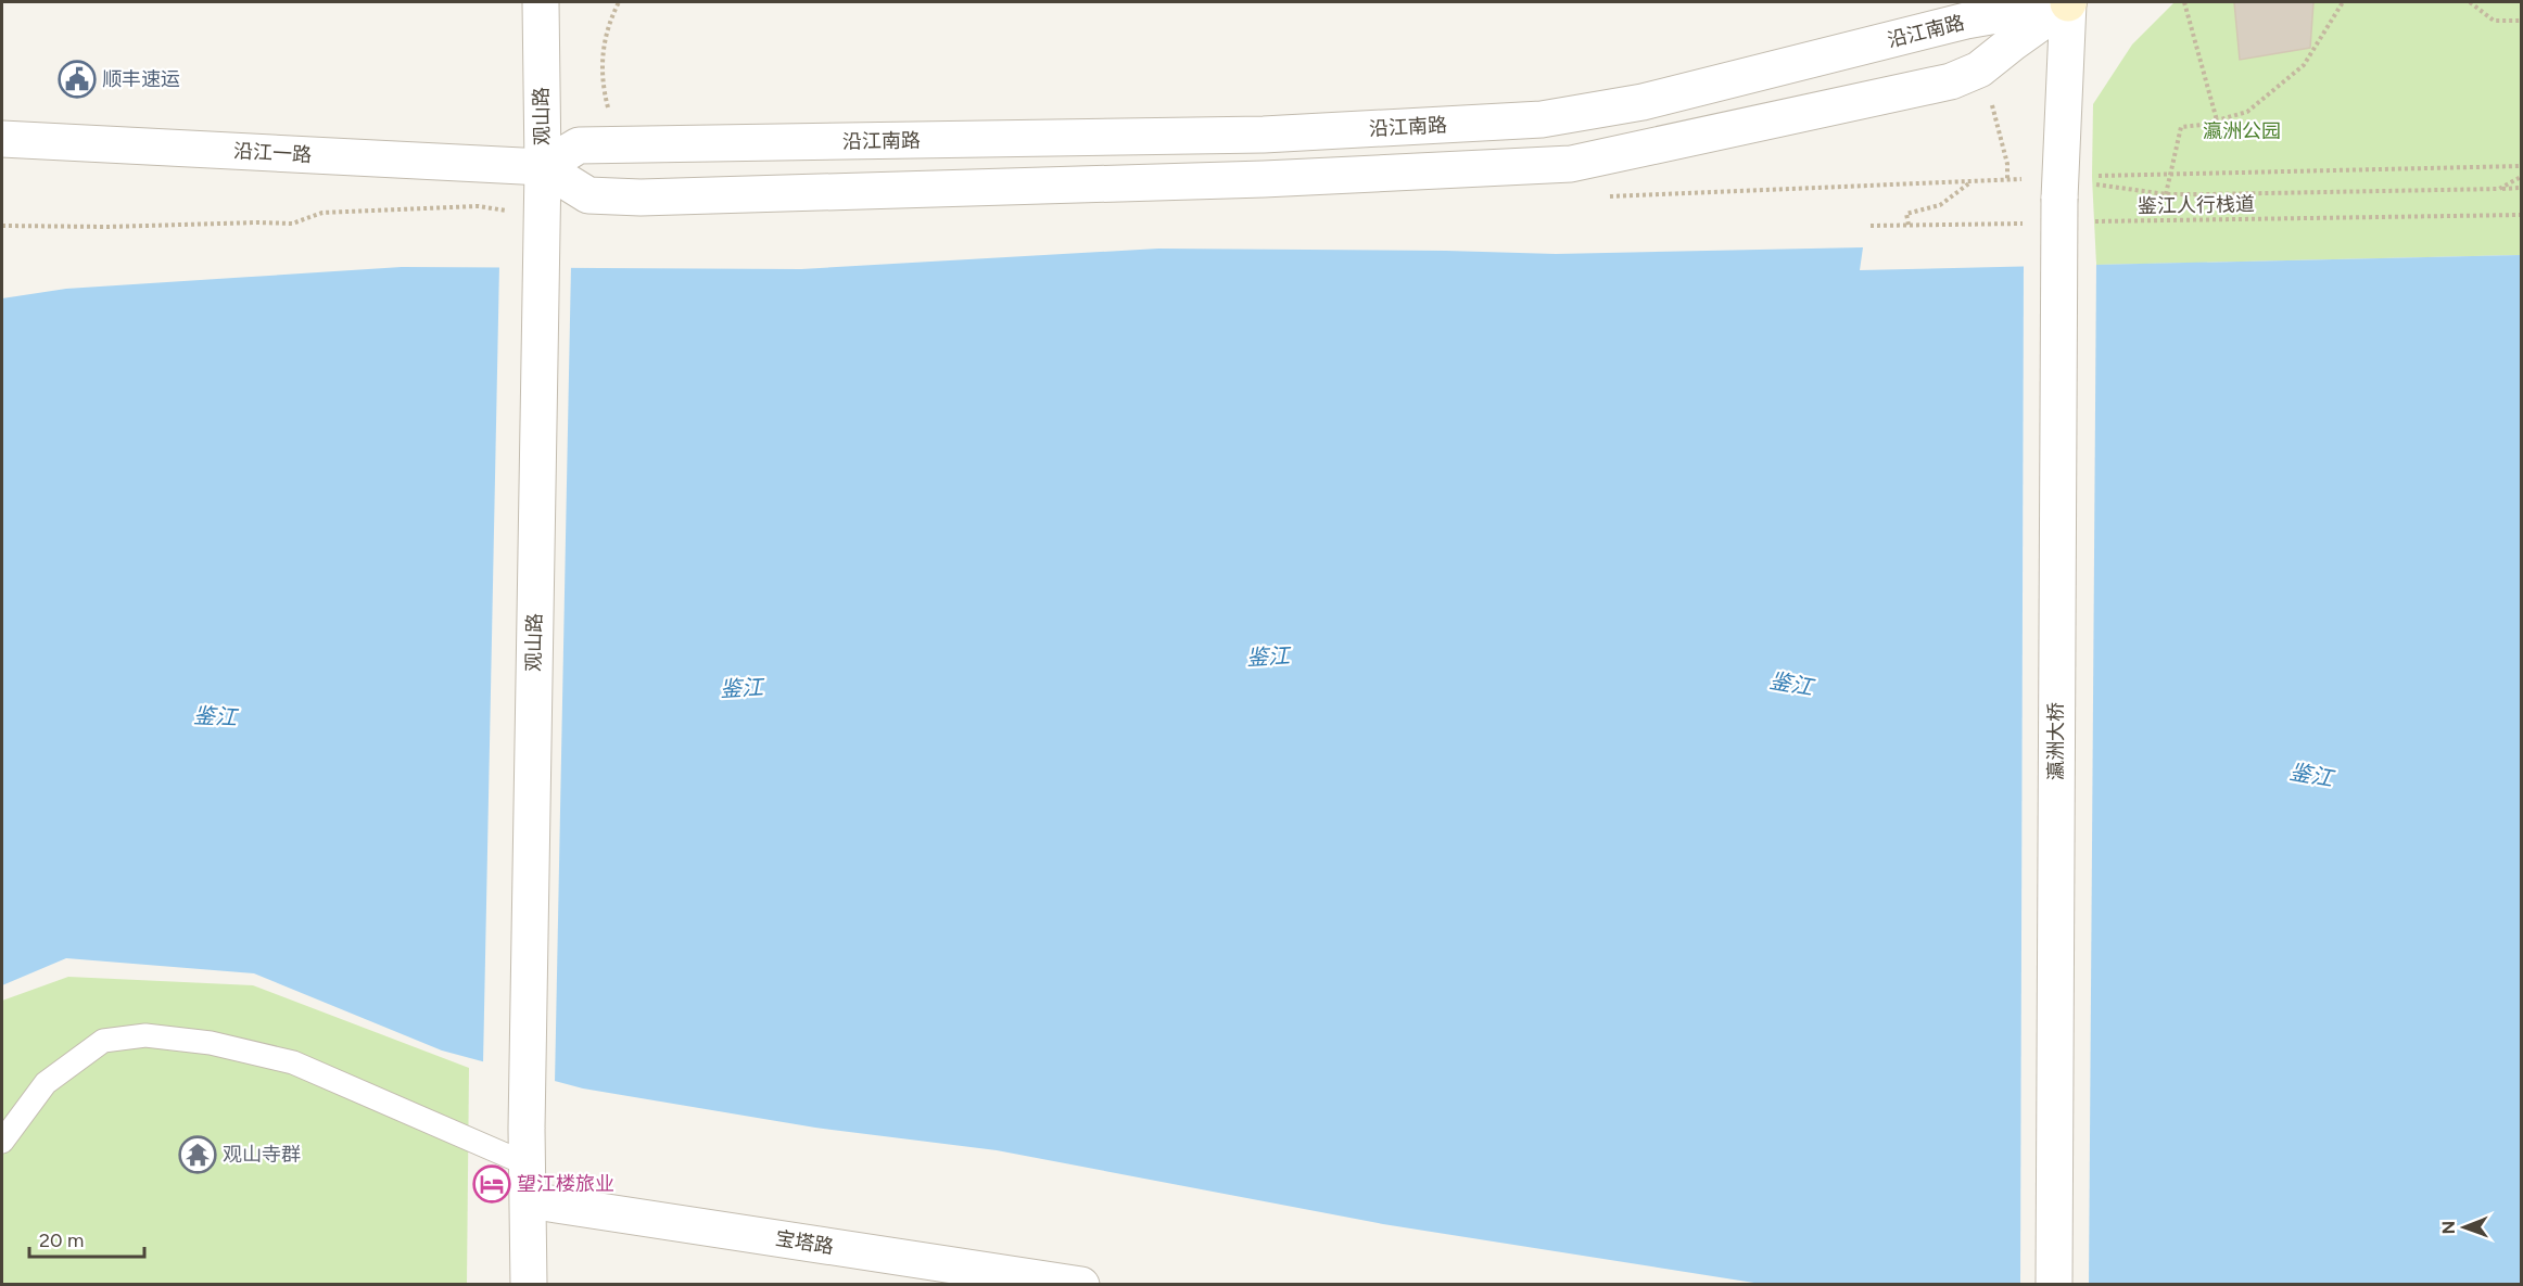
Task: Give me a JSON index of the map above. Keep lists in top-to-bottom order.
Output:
{
  "streets": {
    "street": [
      "沿江南路",
      "观山路",
      "沿江一路",
      "瀛洲大桥",
      "宝塔路"
    ],
    "path": ["鉴江人行栈道"]
  },
  "crossings": [
    ["沿江南路", "观山路"],
    ["沿江南路", "沿江一路"],
    ["沿江南路", "瀛洲大桥"],
    ["观山路", "沿江一路"],
    ["观山路", "宝塔路"]
  ],
  "water": ["鉴江"],
  "parks": ["瀛洲公园"],
  "places": {
    "public building": ["顺丰速运"],
    "temple": ["观山寺群"],
    "hotel": ["望江楼旅业"]
  },
  "scale_bar": "20 m",
  "north": "left"
}
